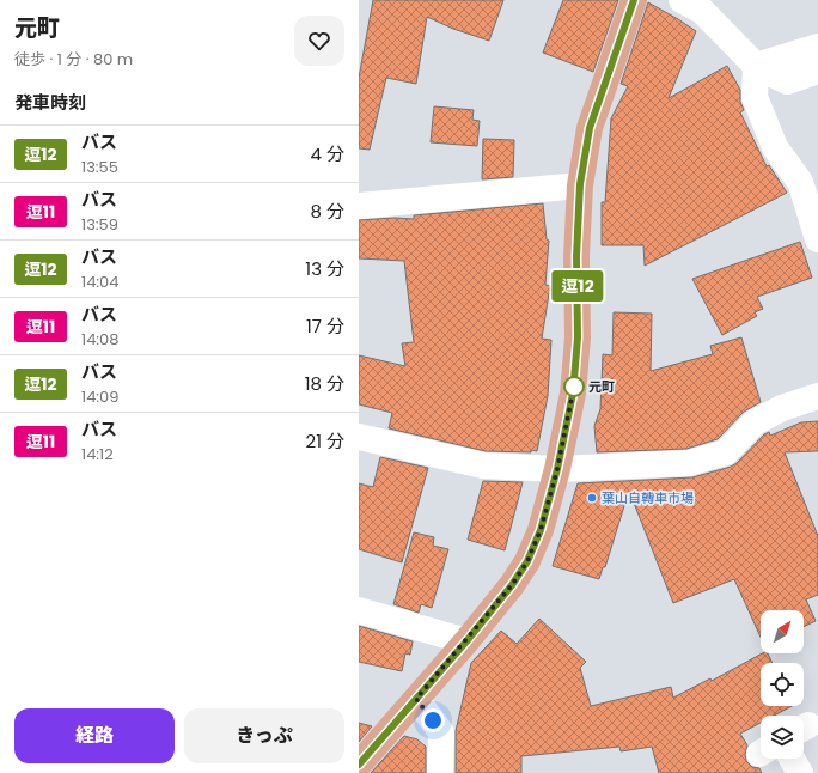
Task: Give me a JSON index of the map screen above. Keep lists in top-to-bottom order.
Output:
{
  "places": ["元町", "葉山自轉車市場"],
  "lines": ["bus line 逗12"],
  "north": "top right",
  "page": {
    "heading": [
      ["元町", "徒歩 · 1 分 · 80 m"],
      "発車時刻"
    ],
    "on_map": "逗12",
    "list": [
      {
        "mark": "逗12",
        "name": "バス",
        "note": "13:55",
        "value": "4 分"
      },
      {
        "mark": "逗11",
        "name": "バス",
        "note": "13:59",
        "value": "8 分"
      },
      {
        "mark": "逗12",
        "name": "バス",
        "note": "14:04",
        "value": "13 分"
      },
      {
        "mark": "逗11",
        "name": "バス",
        "note": "14:08",
        "value": "17 分"
      },
      {
        "mark": "逗12",
        "name": "バス",
        "note": "14:09",
        "value": "18 分"
      },
      {
        "mark": "逗11",
        "name": "バス",
        "note": "14:12",
        "value": "21 分"
      }
    ],
    "buttons": ["経路", "きっぷ"]
  }
}
